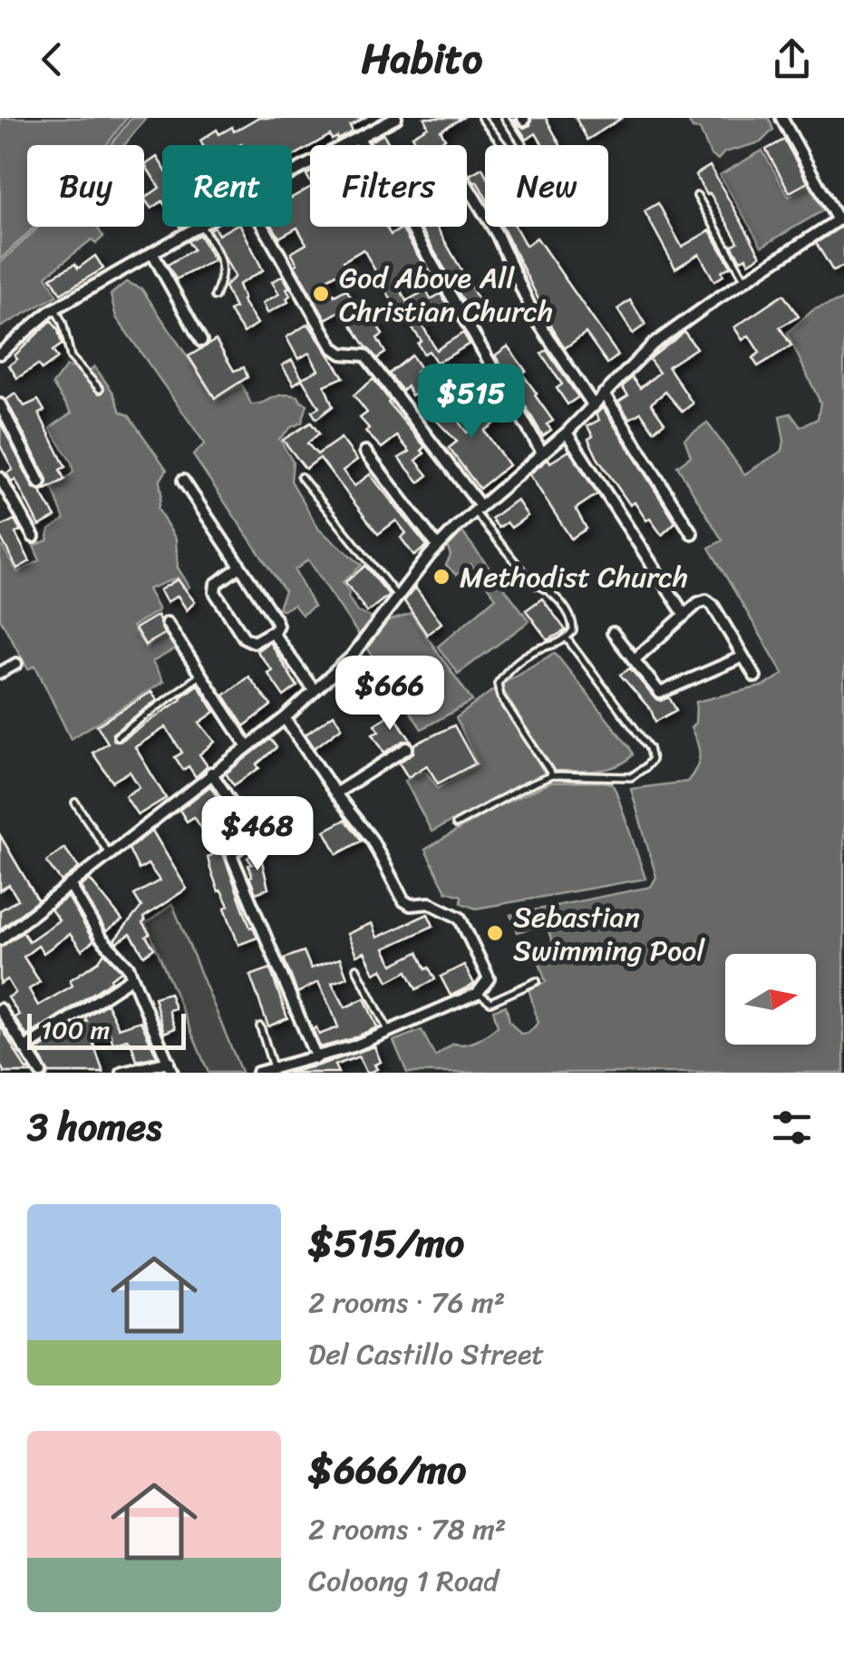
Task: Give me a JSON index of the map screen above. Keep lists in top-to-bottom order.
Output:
{
  "places": ["God Above All Christian Church", "Methodist Church", "Sebastian Swimming Pool"],
  "scale_bar": "100 m",
  "north": "right",
  "page": {
    "header": "Habito",
    "chip": [
      "Buy",
      "Rent",
      "Filters",
      "New"
    ],
    "price": ["$515", "$666", "$468"],
    "scale": "100 m",
    "heading": "3 homes",
    "list": [
      {
        "name": "$515/mo",
        "note": "2 rooms · 76 m² · Del Castillo Street"
      },
      {
        "name": "$666/mo",
        "note": "2 rooms · 78 m² · Coloong 1 Road"
      }
    ]
  }
}
